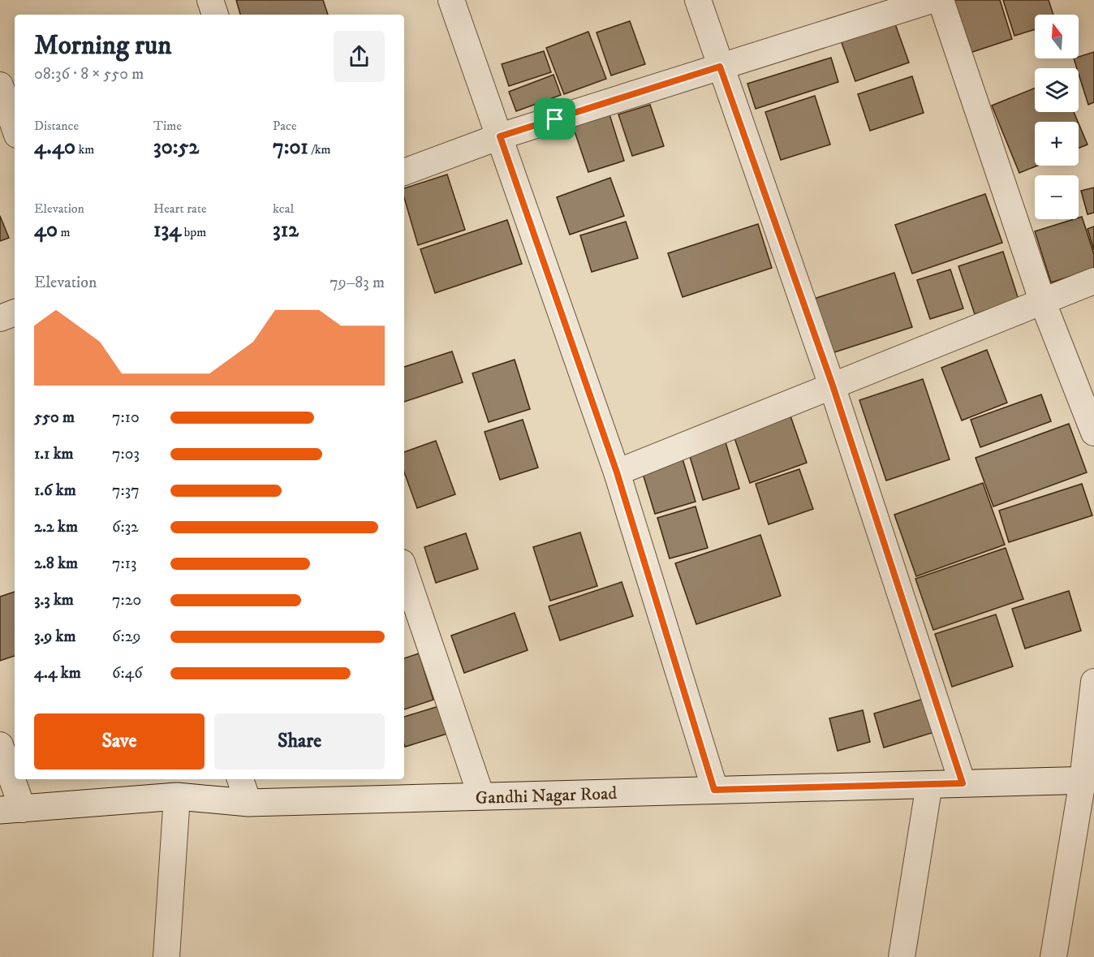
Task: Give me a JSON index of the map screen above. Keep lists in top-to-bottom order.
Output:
{
  "streets": {
    "street": ["Gandhi Nagar Road"]
  },
  "north": "top",
  "page": {
    "map_buttons": ["+", "−"],
    "heading": ["Morning run", "08:36 · 8 × 550 m"],
    "stats": [
      ["Distance", "4.40 km"],
      ["Time", "30:52"],
      ["Pace", "7:01 /km"],
      ["Elevation", "40 m"],
      ["Heart rate", "134 bpm"],
      ["kcal", "312"]
    ],
    "chart": ["Elevation", "79–83 m"],
    "list": [
      {
        "name": "550 m",
        "note": "7:10"
      },
      {
        "name": "1.1 km",
        "note": "7:03"
      },
      {
        "name": "1.6 km",
        "note": "7:37"
      },
      {
        "name": "2.2 km",
        "note": "6:32"
      },
      {
        "name": "2.8 km",
        "note": "7:13"
      },
      {
        "name": "3.3 km",
        "note": "7:20"
      },
      {
        "name": "3.9 km",
        "note": "6:29"
      },
      {
        "name": "4.4 km",
        "note": "6:46"
      }
    ],
    "buttons": ["Save", "Share"]
  }
}
